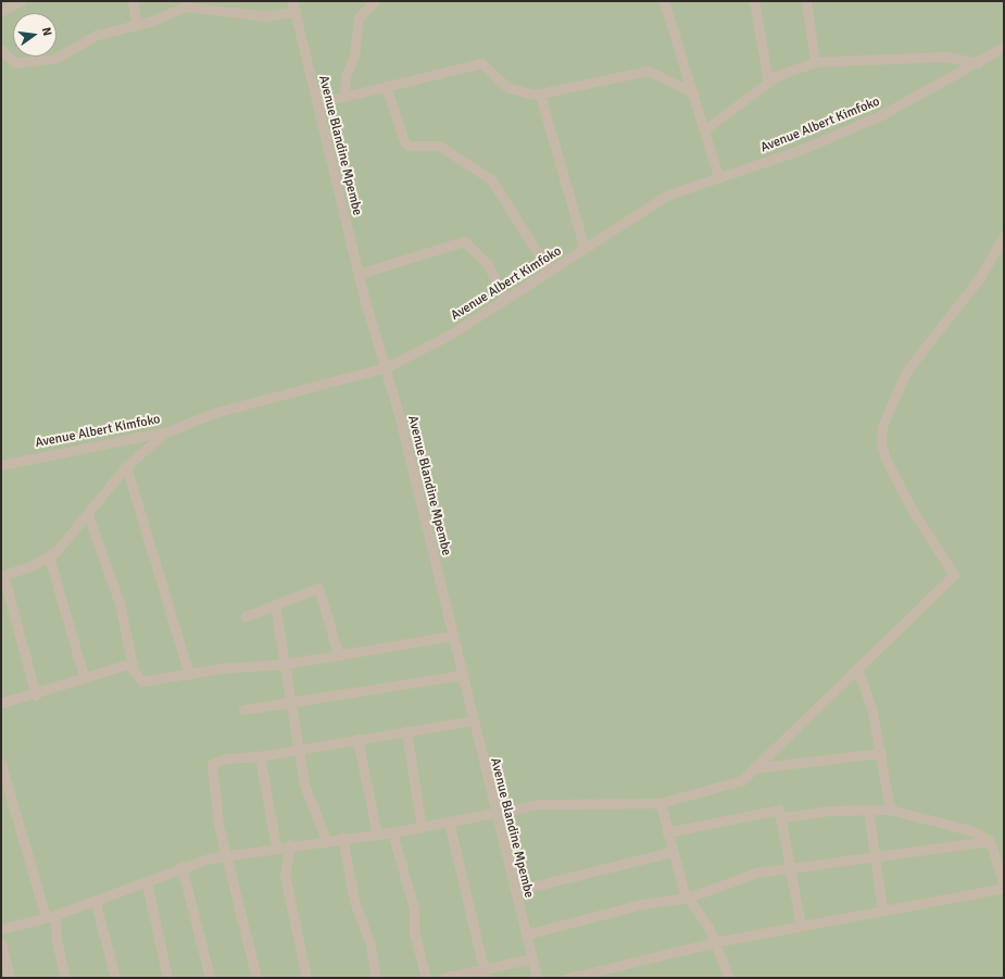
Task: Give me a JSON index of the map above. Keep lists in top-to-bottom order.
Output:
{
  "streets": {
    "street": ["Avenue Albert Kimfoko", "Avenue Blandine Mpembe"]
  },
  "crossings": [
    ["Avenue Albert Kimfoko", "Avenue Blandine Mpembe"]
  ],
  "north": "right"
}
